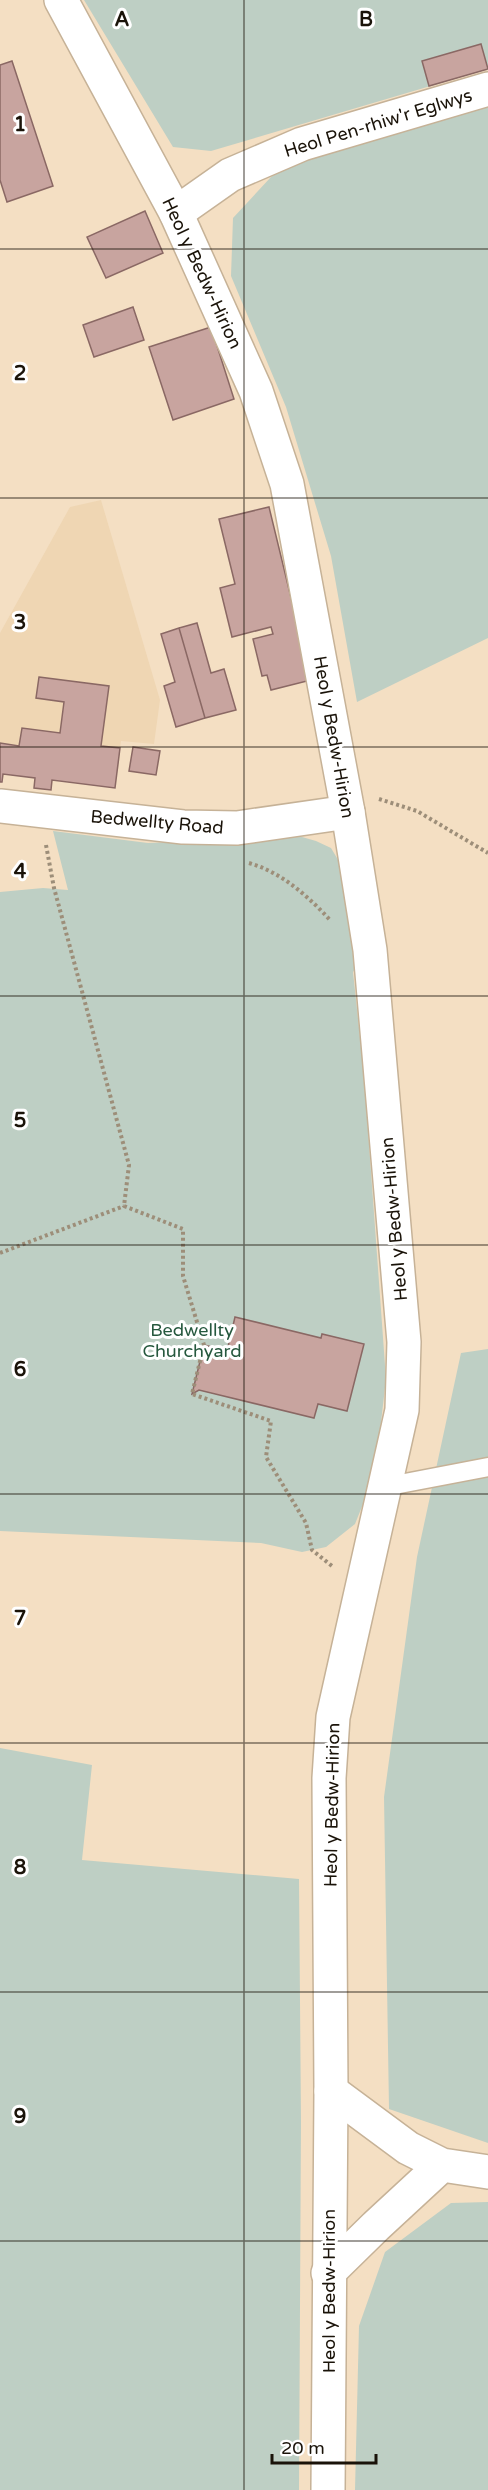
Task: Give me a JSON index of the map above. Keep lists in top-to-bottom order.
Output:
{
  "streets": {
    "street": ["Heol Pen-rhiw'r Eglwys", "Heol y Bedw-Hirion", "Bedwellty Road"]
  },
  "crossings": [
    ["Heol Pen-rhiw'r Eglwys", "Heol y Bedw-Hirion"],
    ["Heol y Bedw-Hirion", "Bedwellty Road"]
  ],
  "parks": ["Bedwellty Churchyard"],
  "scale_bar": "20 m",
  "grid": {
    "columns": ["A", "B"],
    "rows": [
      "1",
      "2",
      "3",
      "4",
      "5",
      "6",
      "7",
      "8",
      "9"
    ]
  }
}
